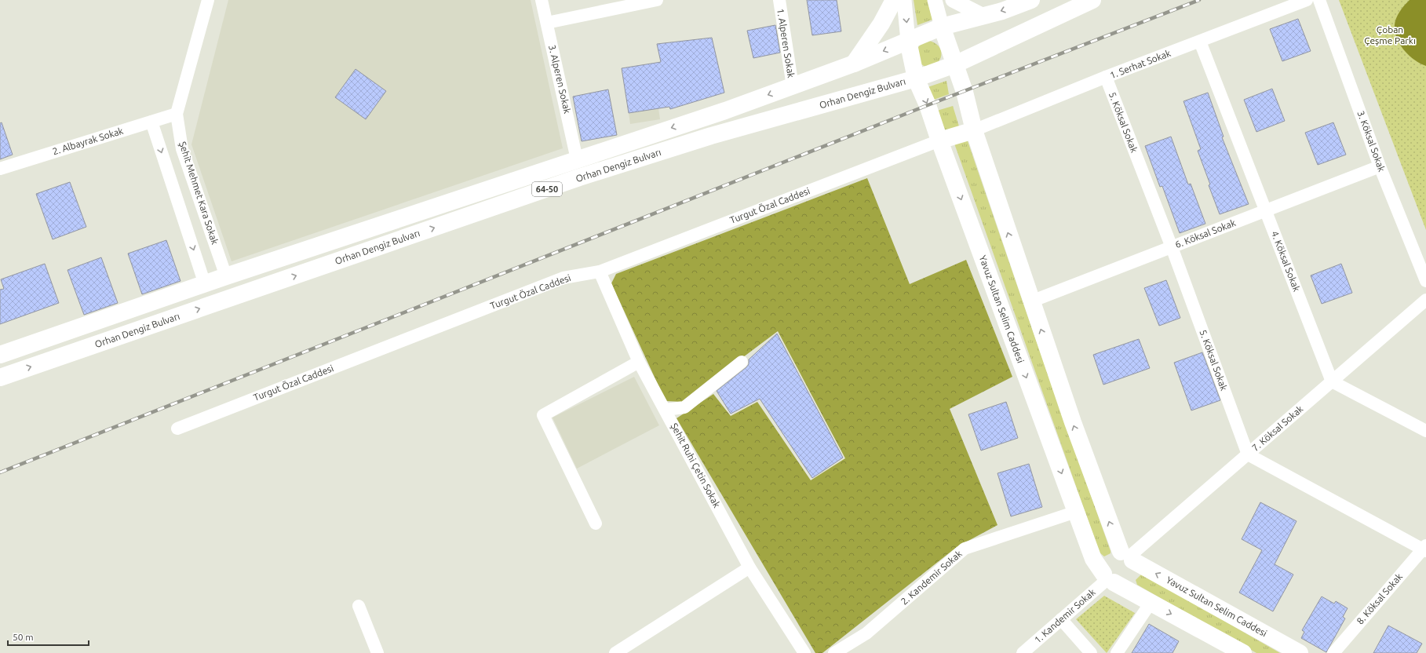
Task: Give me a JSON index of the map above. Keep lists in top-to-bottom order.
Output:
{
  "streets": {
    "main road": ["Orhan Dengiz Bulvarı", "64-50", "Yavuz Sultan Selim Caddesi"],
    "street": [
      "1. Alperen Sokak",
      "1. Serhat Sokak",
      "3. Alperen Sokak",
      "5. Köksal Sokak",
      "2. Albayrak Sokak",
      "3. Köksal Sokak",
      "Şehit Mehmet Kara Sokak",
      "Turgut Özal Caddesi",
      "6. Köksal Sokak",
      "4. Köksal Sokak",
      "7. Köksal Sokak",
      "Şehit Ruhi Çetin Sokak",
      "2. Kandemir Sokak",
      "8. Köksal Sokak",
      "1. Kandemir Sokak"
    ]
  },
  "crossings": [
    ["1. Alperen Sokak", "Orhan Dengiz Bulvarı"],
    ["1. Serhat Sokak", "5. Köksal Sokak"],
    ["1. Serhat Sokak", "4. Köksal Sokak"],
    ["3. Alperen Sokak", "Orhan Dengiz Bulvarı"],
    ["Orhan Dengiz Bulvarı", "Şehit Mehmet Kara Sokak"],
    ["Orhan Dengiz Bulvarı", "Yavuz Sultan Selim Caddesi"],
    ["5. Köksal Sokak", "6. Köksal Sokak"],
    ["5. Köksal Sokak", "7. Köksal Sokak"],
    ["2. Albayrak Sokak", "Şehit Mehmet Kara Sokak"],
    ["3. Köksal Sokak", "6. Köksal Sokak"],
    ["Turgut Özal Caddesi", "Yavuz Sultan Selim Caddesi"],
    ["Turgut Özal Caddesi", "Şehit Ruhi Çetin Sokak"],
    ["6. Köksal Sokak", "4. Köksal Sokak"],
    ["4. Köksal Sokak", "7. Köksal Sokak"],
    ["Yavuz Sultan Selim Caddesi", "7. Köksal Sokak"],
    ["Yavuz Sultan Selim Caddesi", "2. Kandemir Sokak"],
    ["Yavuz Sultan Selim Caddesi", "1. Kandemir Sokak"],
    ["7. Köksal Sokak", "1. Kandemir Sokak"]
  ],
  "parks": ["Çoban Çeşme Parkı"],
  "scale_bar": "50 m"
}
